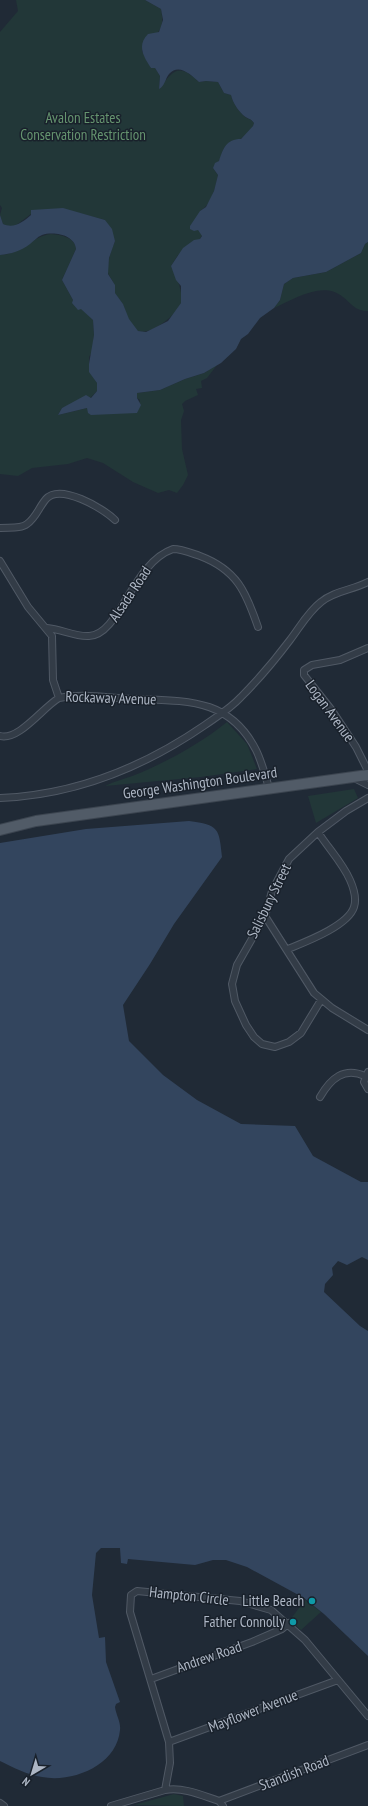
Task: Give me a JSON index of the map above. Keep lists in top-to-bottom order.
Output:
{
  "streets": {
    "main road": ["George Washington Boulevard"],
    "street": [
      "Alsada Road",
      "Rockaway Avenue",
      "Logan Avenue",
      "Salisbury Street",
      "Hampton Circle",
      "Andrew Road",
      "Mayflower Avenue",
      "Standish Road"
    ]
  },
  "crossings": [
    ["Alsada Road", "Rockaway Avenue"],
    ["Rockaway Avenue", "George Washington Boulevard"],
    ["Hampton Circle", "Andrew Road"],
    ["Hampton Circle", "Mayflower Avenue"]
  ],
  "parks": ["Avalon Estates Conservation Restriction"],
  "places": ["Little Beach", "Father Connolly"],
  "north": "bottom left"
}
